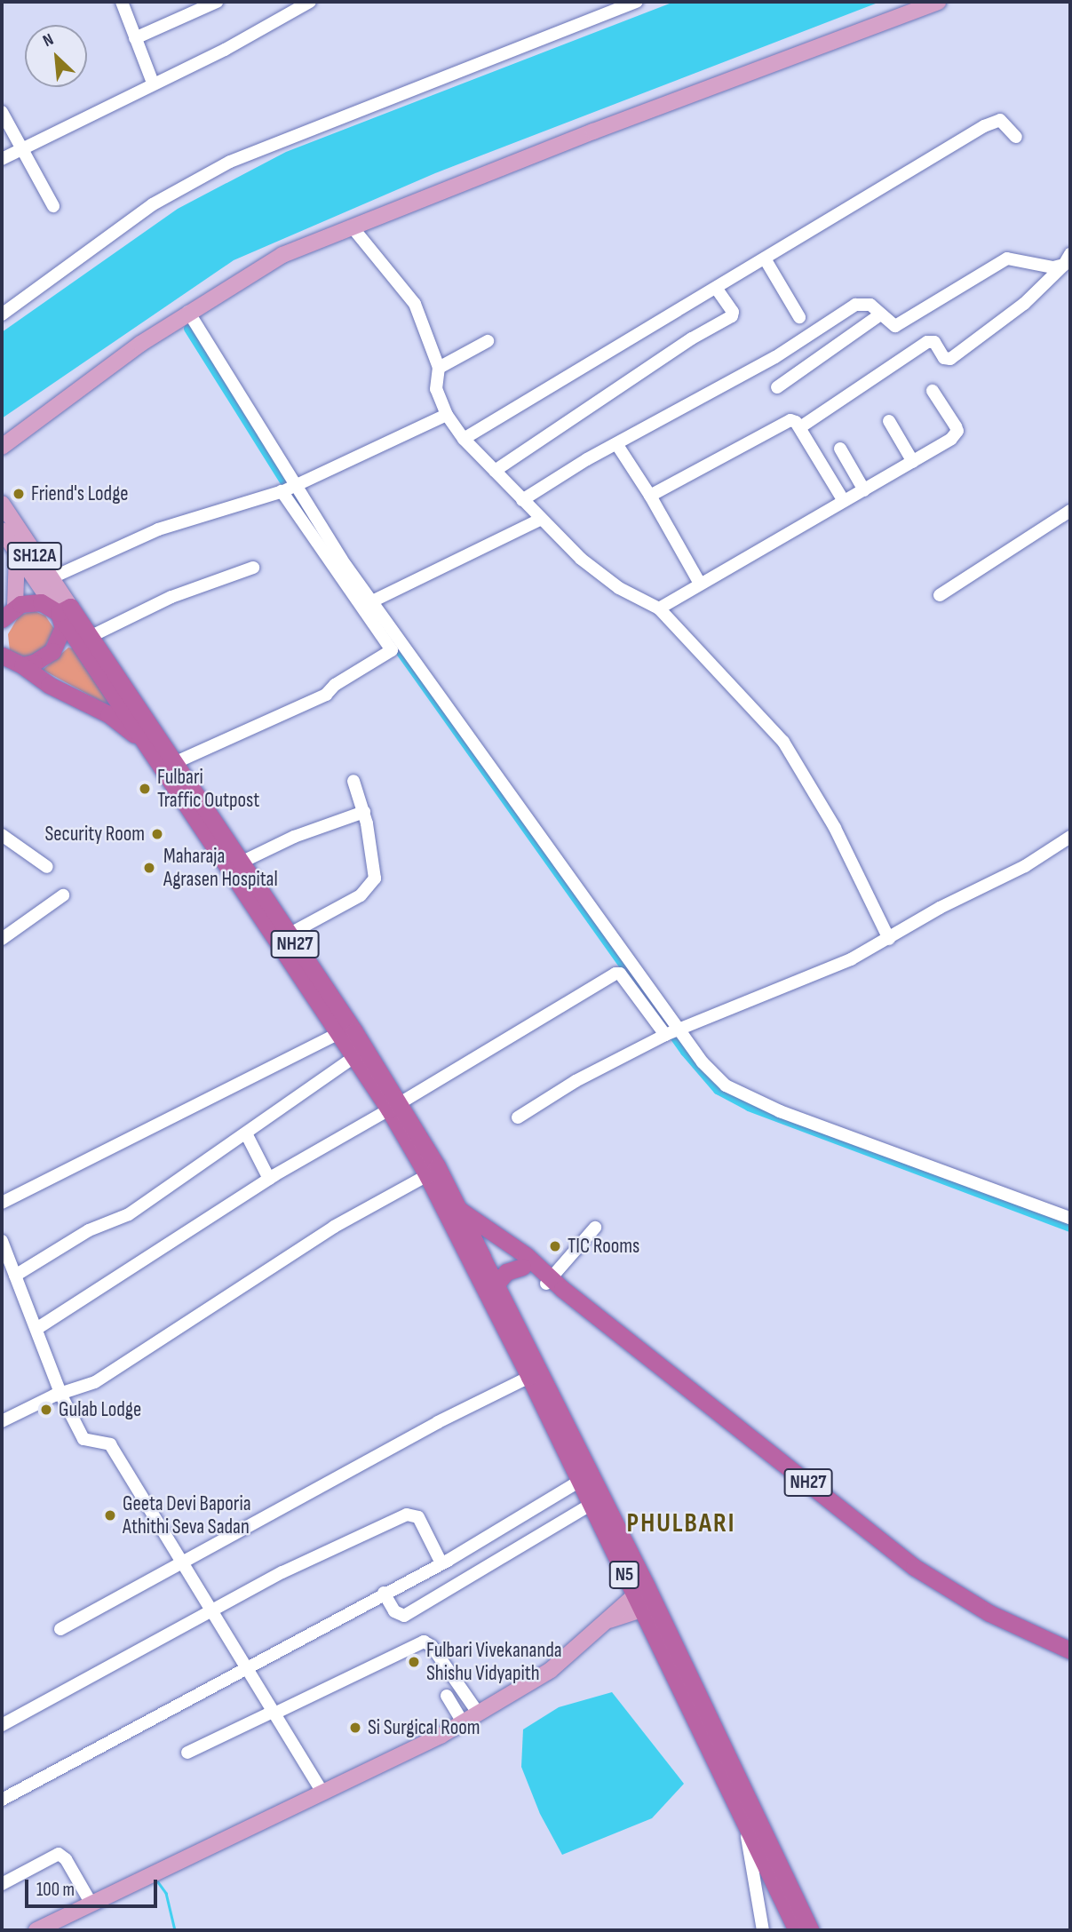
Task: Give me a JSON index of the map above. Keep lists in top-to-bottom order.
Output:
{
  "streets": {
    "highway": ["NH27", "N5"],
    "main road": ["SH12A"]
  },
  "crossings": [
    ["SH12A", "NH27"],
    ["NH27", "N5"]
  ],
  "districts": ["PHULBARI"],
  "places": [
    "Friend's Lodge",
    "Fulbari Traffic Outpost",
    "Security Room",
    "Maharaja Agrasen Hospital",
    "TIC Rooms",
    "Gulab Lodge",
    "Geeta Devi Baporia Athithi Seva Sadan",
    "Fulbari Vivekananda Shishu Vidyapith",
    "Si Surgical Room"
  ],
  "scale_bar": "100 m",
  "north": "top left"
}
